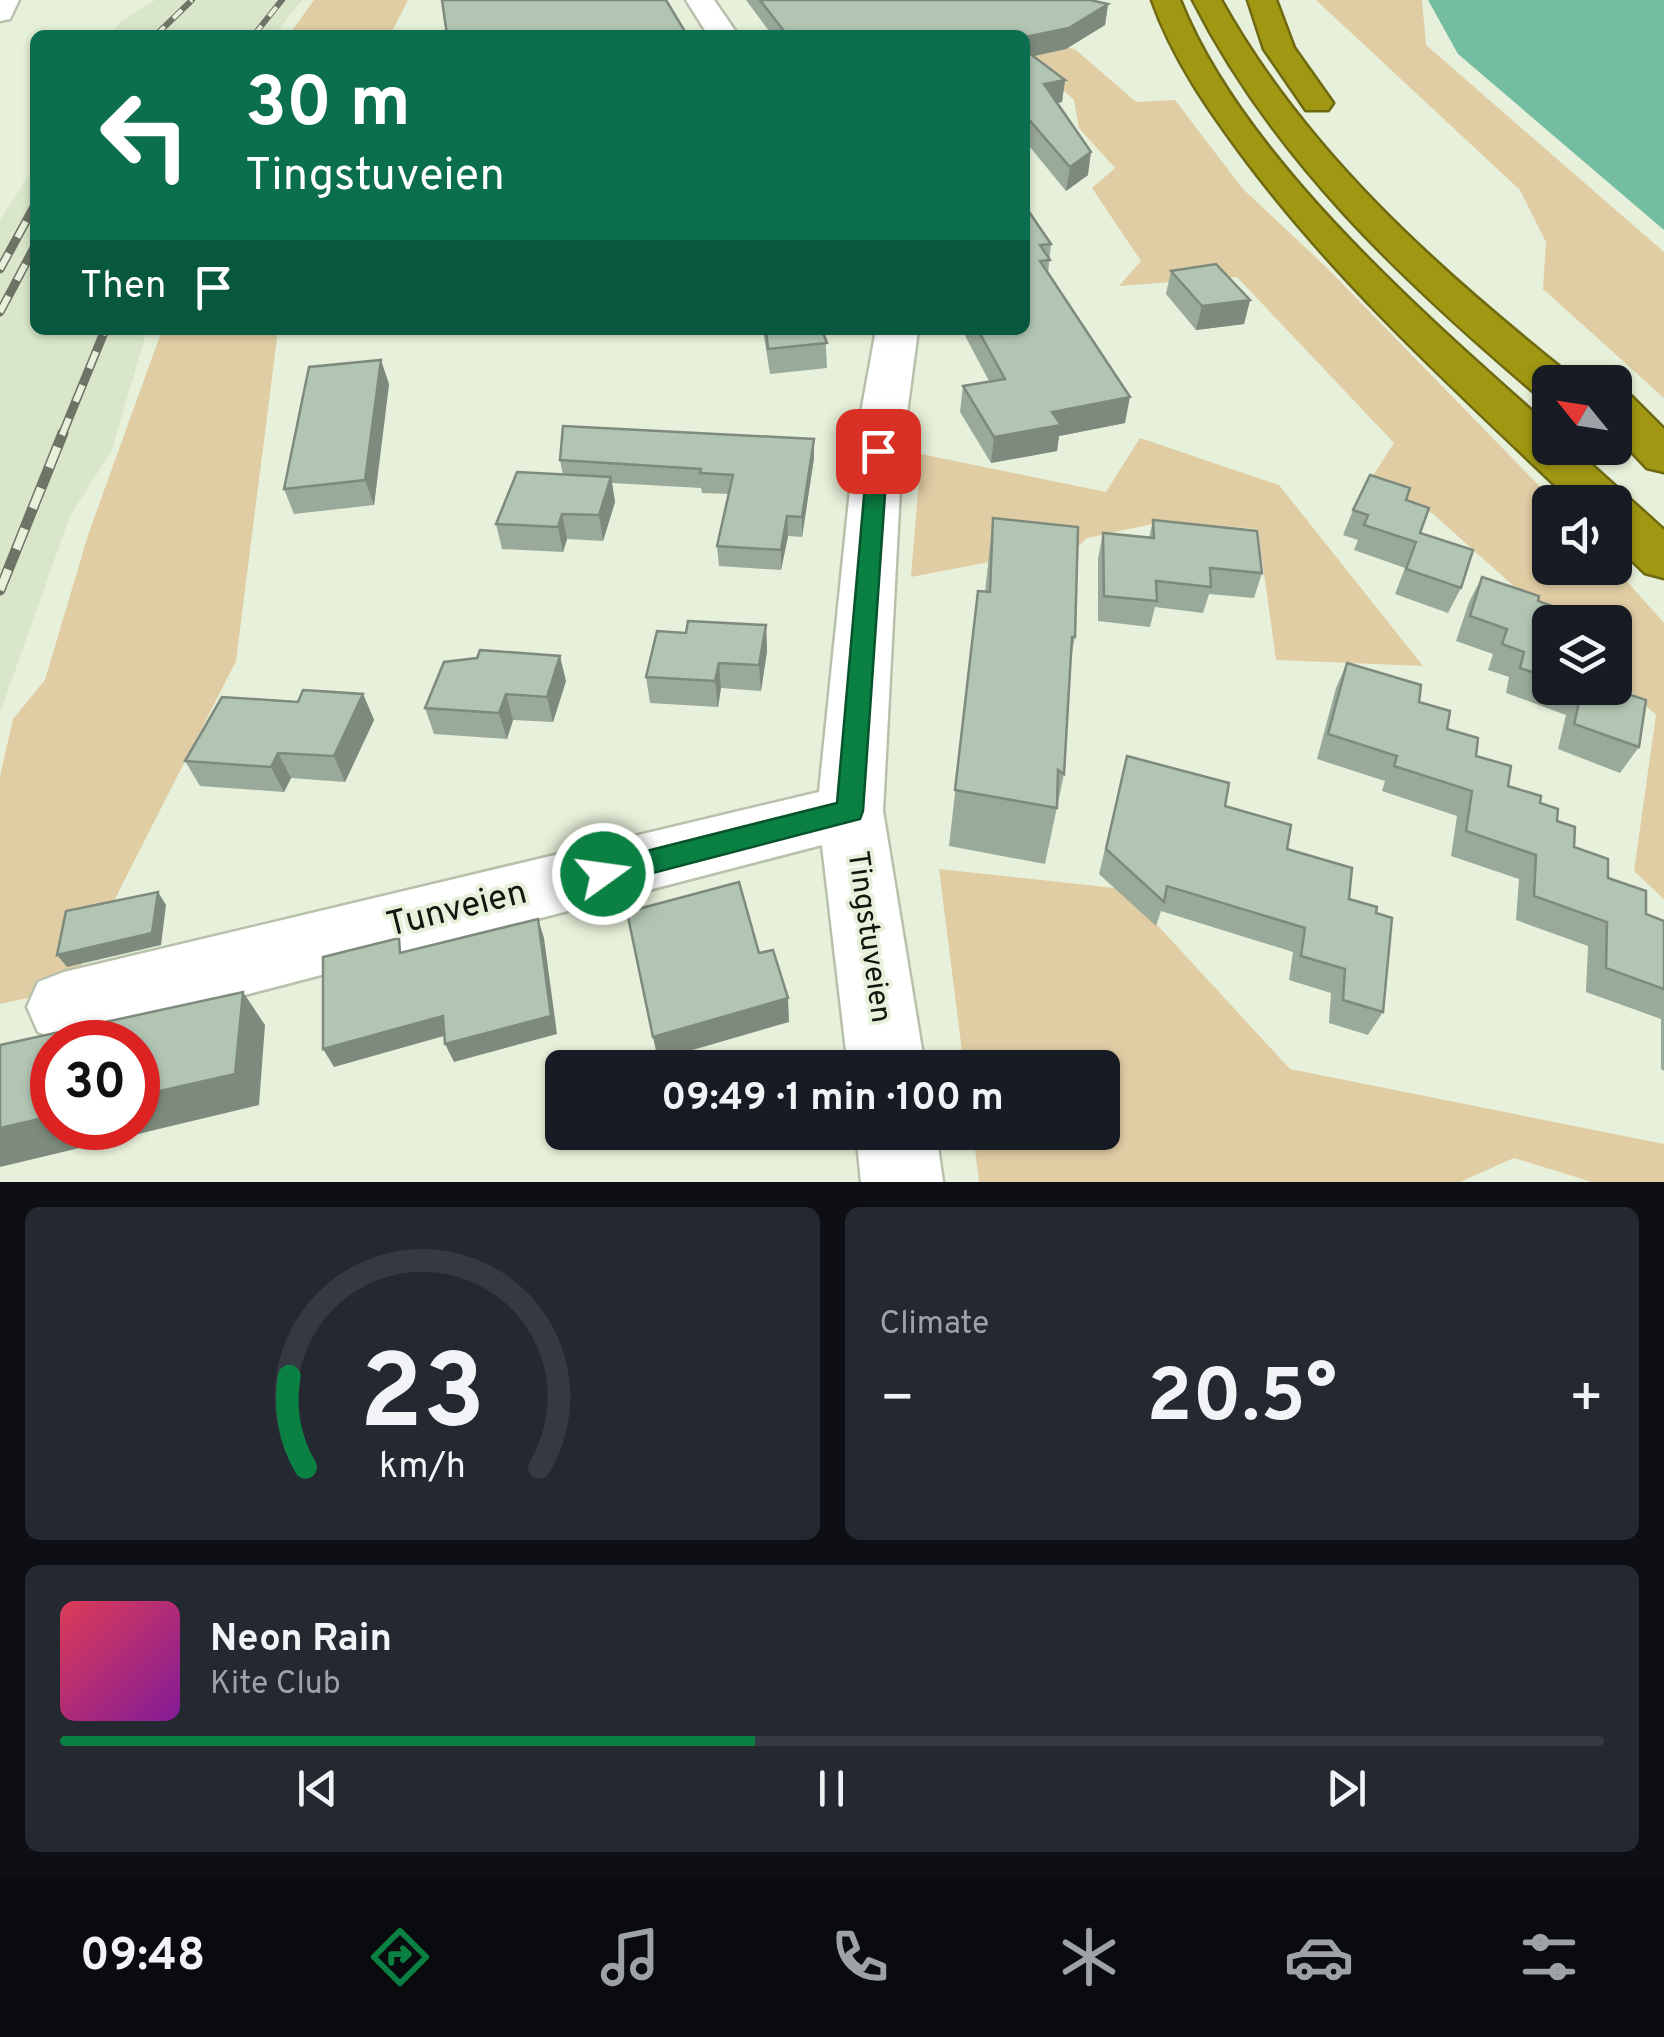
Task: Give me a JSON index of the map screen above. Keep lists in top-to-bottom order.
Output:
{
  "streets": {
    "street": ["Tunveien", "Tingstuveien"]
  },
  "crossings": [
    ["Tunveien", "Tingstuveien"]
  ],
  "north": "top left",
  "page": {
    "turn": ["30 m", "Tingstuveien"],
    "then": "Then",
    "limit": "30",
    "trip": "09:49 · 1 min · 100 m",
    "tile": "Climate",
    "heat": ["−", "20.5°", "+"],
    "song": ["Neon Rain", "Kite Club"],
    "tabs": "09:48",
    "gauge": ["23", "km/h"]
  }
}
